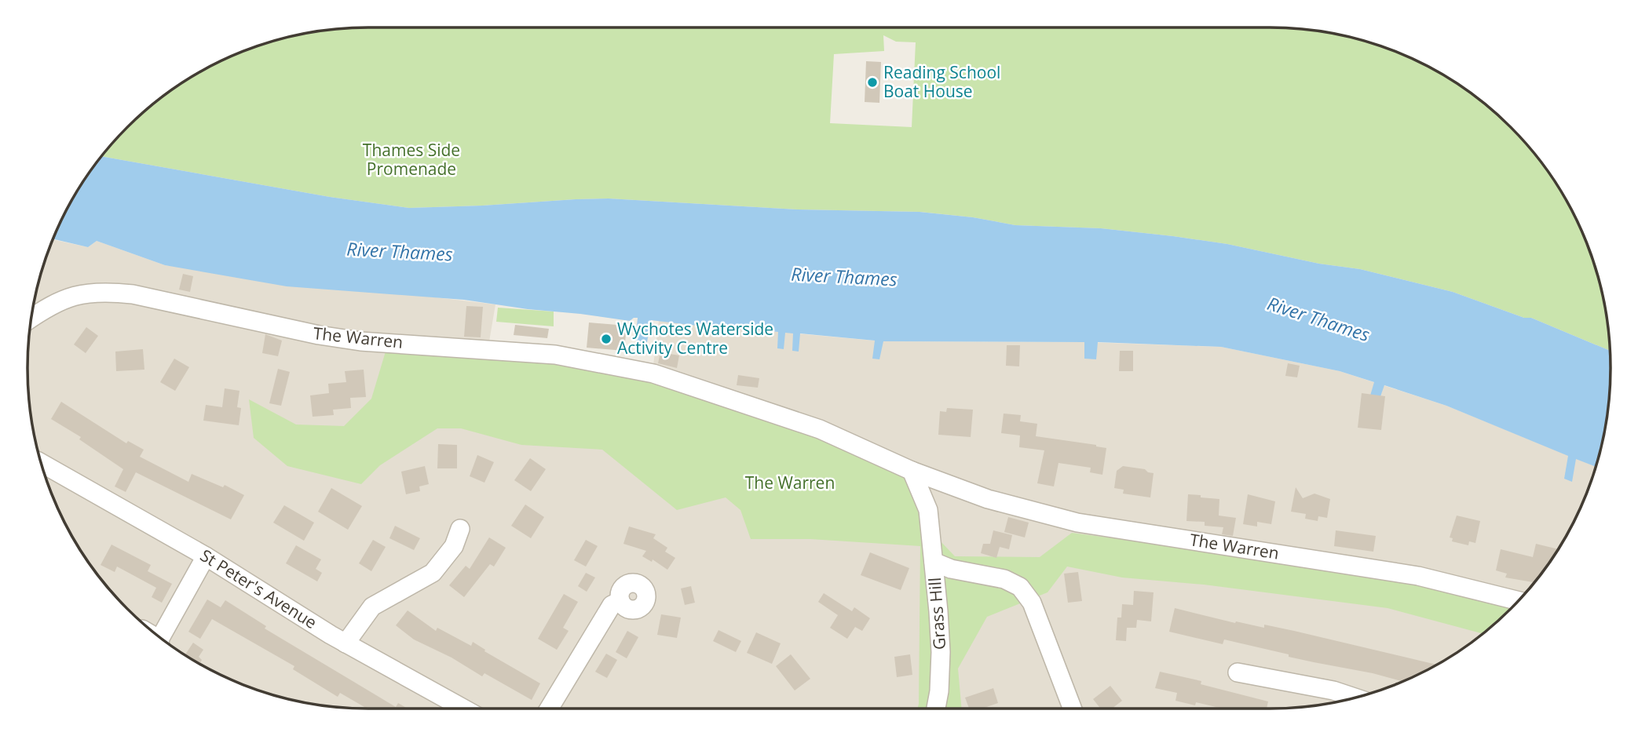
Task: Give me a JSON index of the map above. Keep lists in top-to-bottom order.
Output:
{
  "streets": {
    "street": ["The Warren", "St Peter's Avenue", "Grass Hill"]
  },
  "crossings": [
    ["The Warren", "Grass Hill"]
  ],
  "water": ["River Thames"],
  "parks": ["Thames Side Promenade", "The Warren"],
  "places": ["Reading School Boat House", "Wychotes Waterside Activity Centre"]
}
